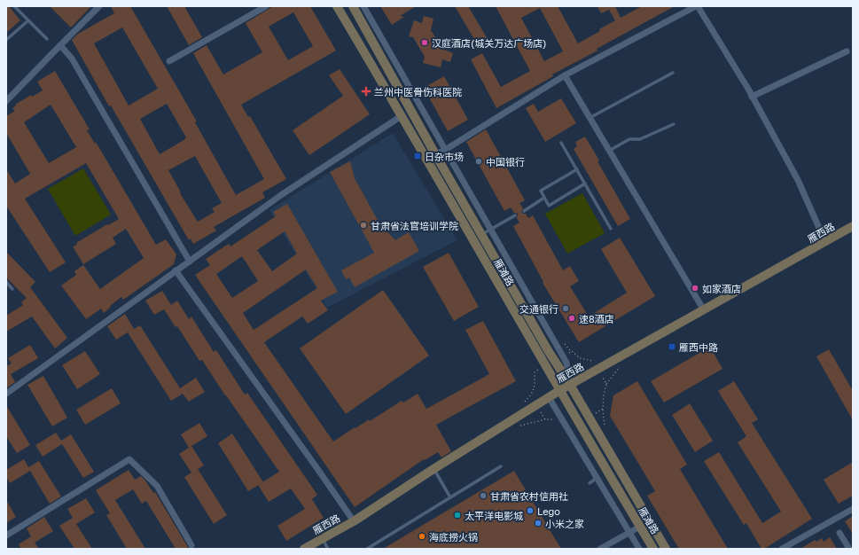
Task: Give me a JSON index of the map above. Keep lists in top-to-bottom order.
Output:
{
  "streets": {
    "main road": ["雁西路", "雁滩路"]
  },
  "crossings": [
    ["雁西路", "雁滩路"]
  ],
  "places": {
    "other": [
      "汉庭酒店(城关万达广场店)",
      "中国银行",
      "甘肃省法官培训学院",
      "如家酒店",
      "交通银行",
      "速8酒店",
      "甘肃省农村信用社",
      "Lego",
      "太平洋电影城",
      "小米之家",
      "海底捞火锅"
    ],
    "health": ["兰州中医骨伤科医院"],
    "transit": ["日杂市场", "雁西中路"]
  }
}
